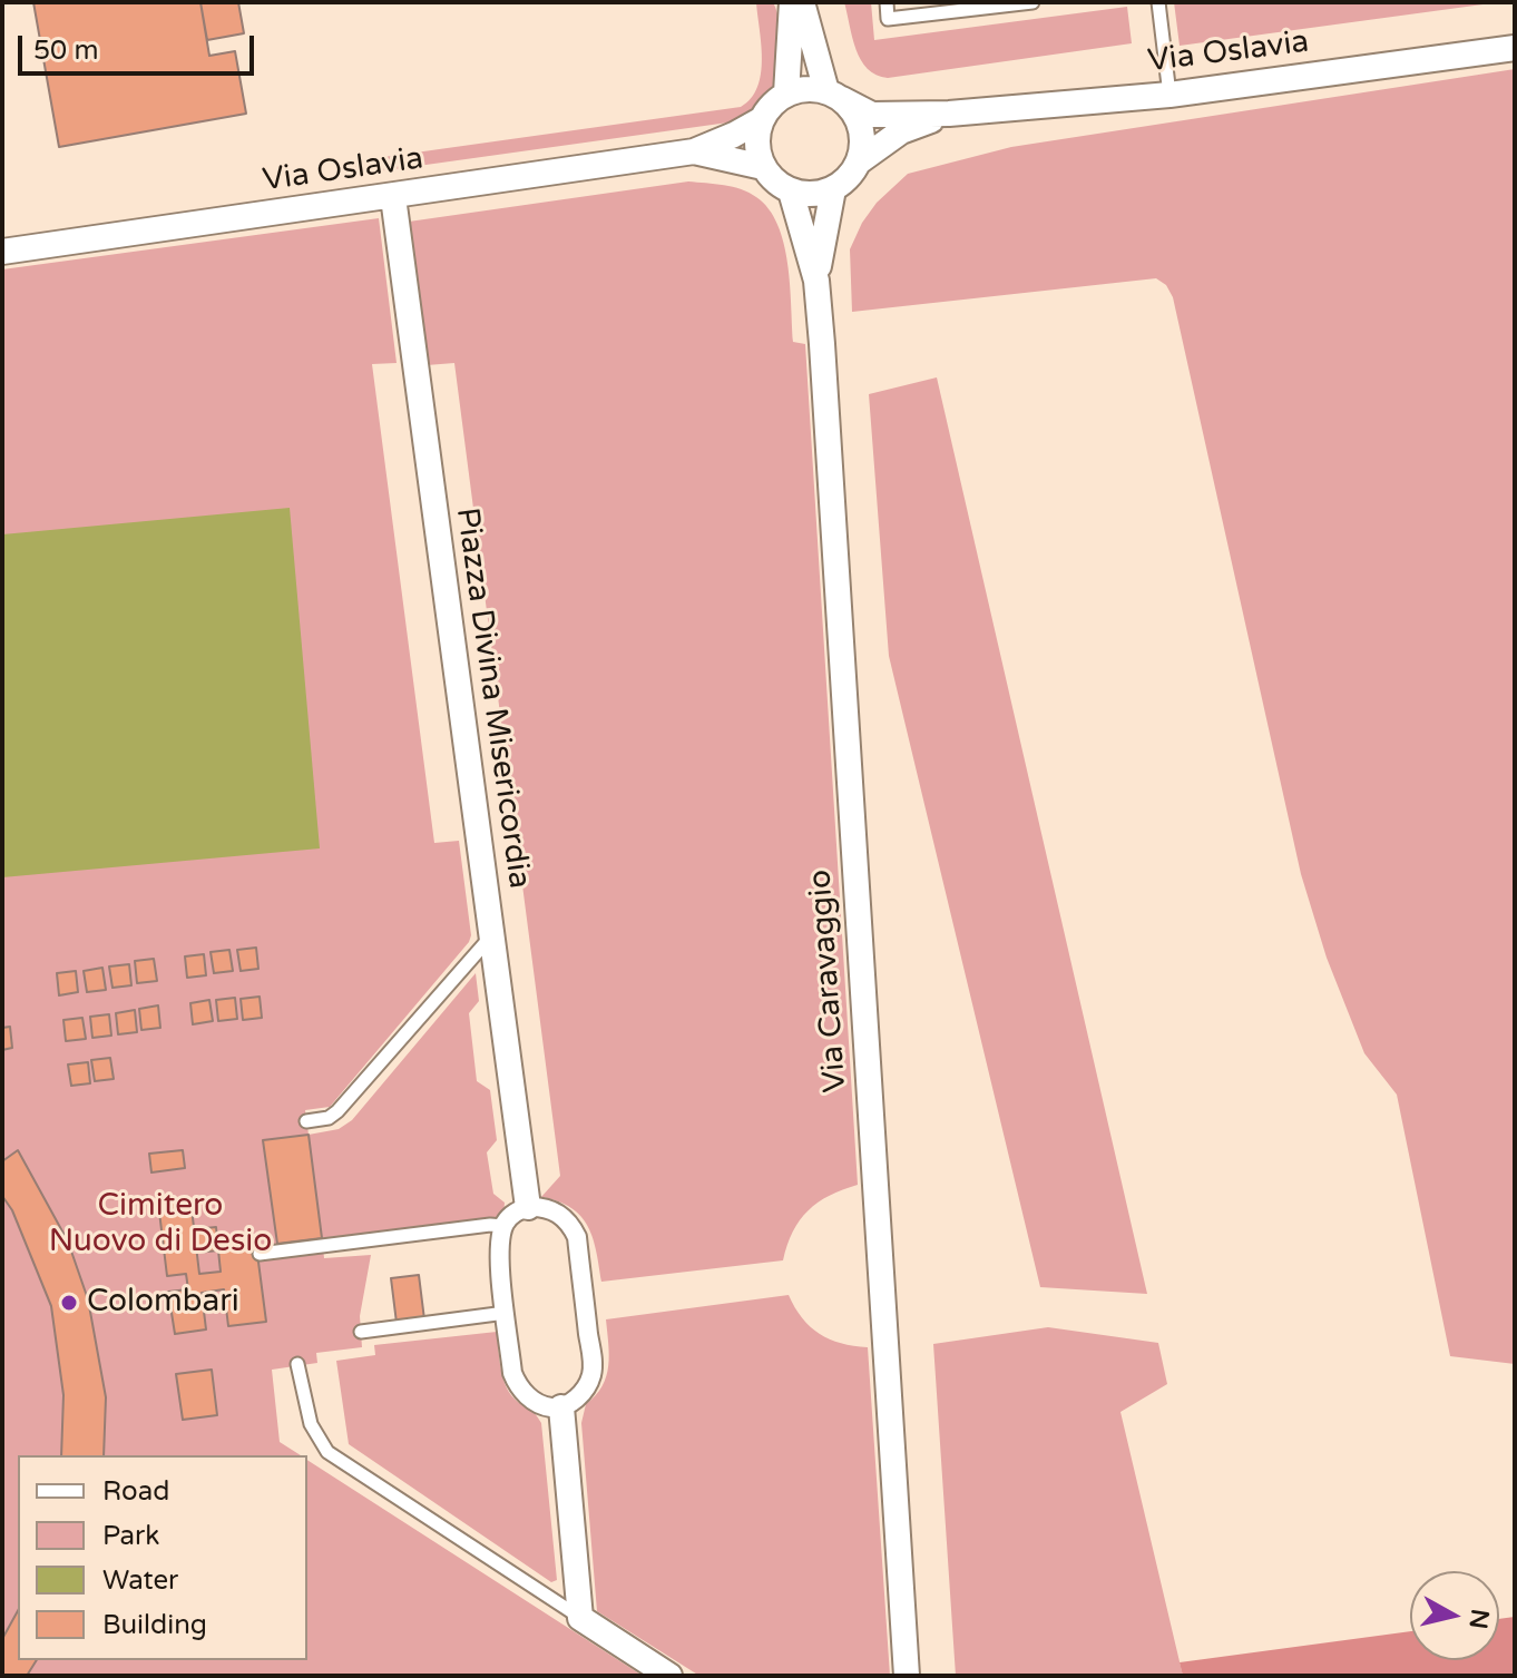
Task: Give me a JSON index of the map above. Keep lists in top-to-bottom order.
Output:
{
  "streets": {
    "street": ["Via Oslavia", "Piazza Divina Misericordia", "Via Caravaggio"]
  },
  "crossings": [
    ["Via Oslavia", "Piazza Divina Misericordia"],
    ["Via Oslavia", "Via Caravaggio"]
  ],
  "parks": ["Cimitero Nuovo di Desio"],
  "places": ["Colombari"],
  "legend": [
    "Road",
    "Park",
    "Water",
    "Building"
  ],
  "scale_bar": "50 m",
  "north": "right"
}
